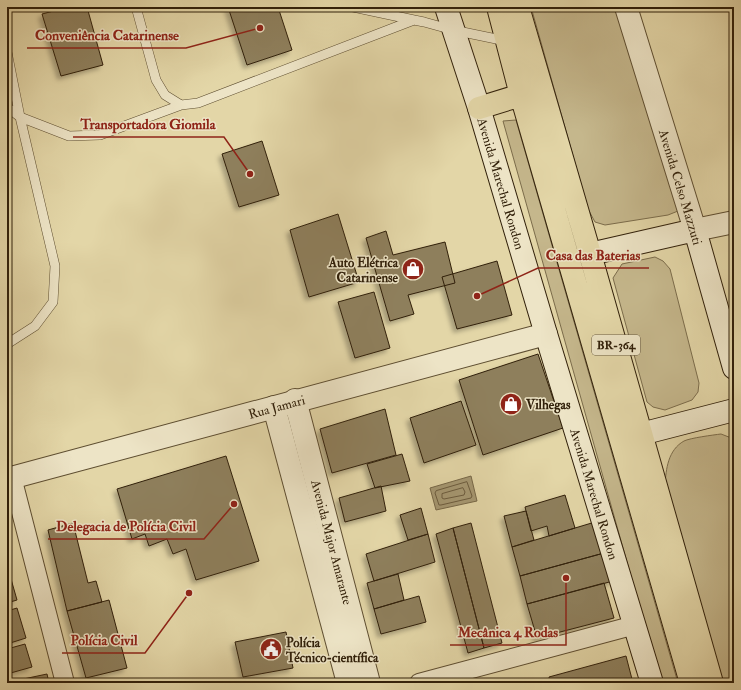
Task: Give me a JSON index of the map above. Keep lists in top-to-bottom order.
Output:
{
  "streets": {
    "highway": ["BR-364"],
    "street": [
      "Avenida Marechal Rondon",
      "Avenida Celso Mazzuti",
      "Rua Jamari",
      "Avenida Major Amarante"
    ]
  },
  "crossings": [
    ["Avenida Marechal Rondon", "Rua Jamari"],
    ["Rua Jamari", "Avenida Major Amarante"]
  ],
  "places": {
    "other": [
      "Conveniência Catarinense",
      "Transportadora Giomila",
      "Casa das Baterias",
      "Delegacia de Polícia Civil",
      "Mecânica 4 Rodas",
      "Polícia Civil"
    ],
    "shop": ["Auto Elétrica Catarinense", "Vilhegas"],
    "public building": ["Polícia Técnico-científica"]
  }
}
